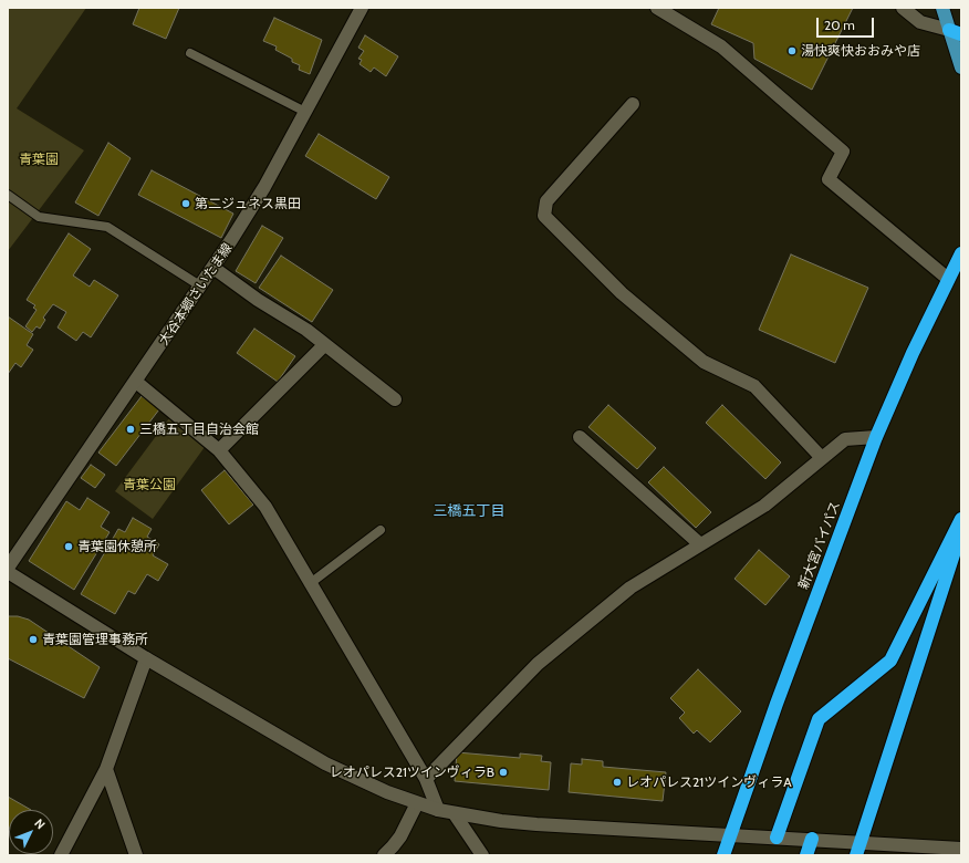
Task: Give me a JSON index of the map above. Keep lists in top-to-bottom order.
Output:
{
  "streets": {
    "highway": ["新大宮バイパス"],
    "street": ["大谷本郷さいたま線"]
  },
  "districts": ["三橋五丁目"],
  "parks": ["青葉園", "青葉公園"],
  "places": [
    "湯快爽快おおみや店",
    "第二ジュネス黒田",
    "三橋五丁目自治会館",
    "青葉園休憩所",
    "青葉園管理事務所",
    "レオパレス21ツインヴィラB",
    "レオパレス21ツインヴィラA"
  ],
  "scale_bar": "20 m",
  "north": "top right"
}
